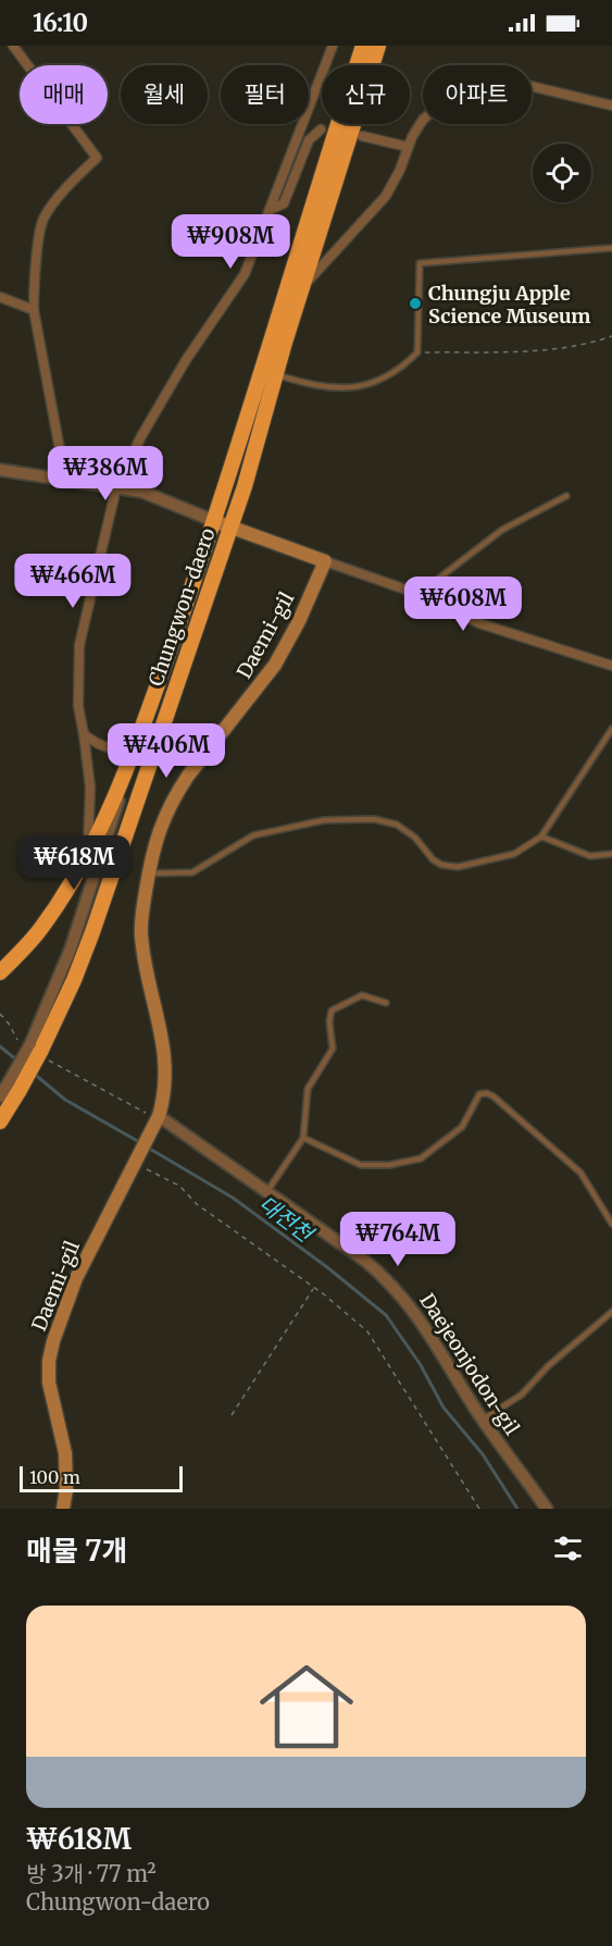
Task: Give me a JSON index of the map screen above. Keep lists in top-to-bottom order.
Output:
{
  "streets": {
    "highway": ["Chungwon-daero"],
    "main road": ["Daemi-gil"],
    "street": ["Daejeonjodon-gil"]
  },
  "crossings": [
    ["Daemi-gil", "Daejeonjodon-gil"]
  ],
  "water": ["대전천"],
  "places": ["Chungju Apple Science Museum"],
  "scale_bar": "100 m",
  "page": {
    "status": "16:10",
    "chip": [
      "매매",
      "월세",
      "필터",
      "신규",
      "아파트"
    ],
    "price": [
      "₩908M",
      "₩386M",
      "₩466M",
      "₩608M",
      "₩406M",
      "₩618M",
      "₩764M"
    ],
    "scale": "100 m",
    "heading": "매물 7개",
    "list": [
      {
        "name": "₩618M",
        "note": "방 3개 · 77 m² · Chungwon-daero"
      }
    ]
  }
}
